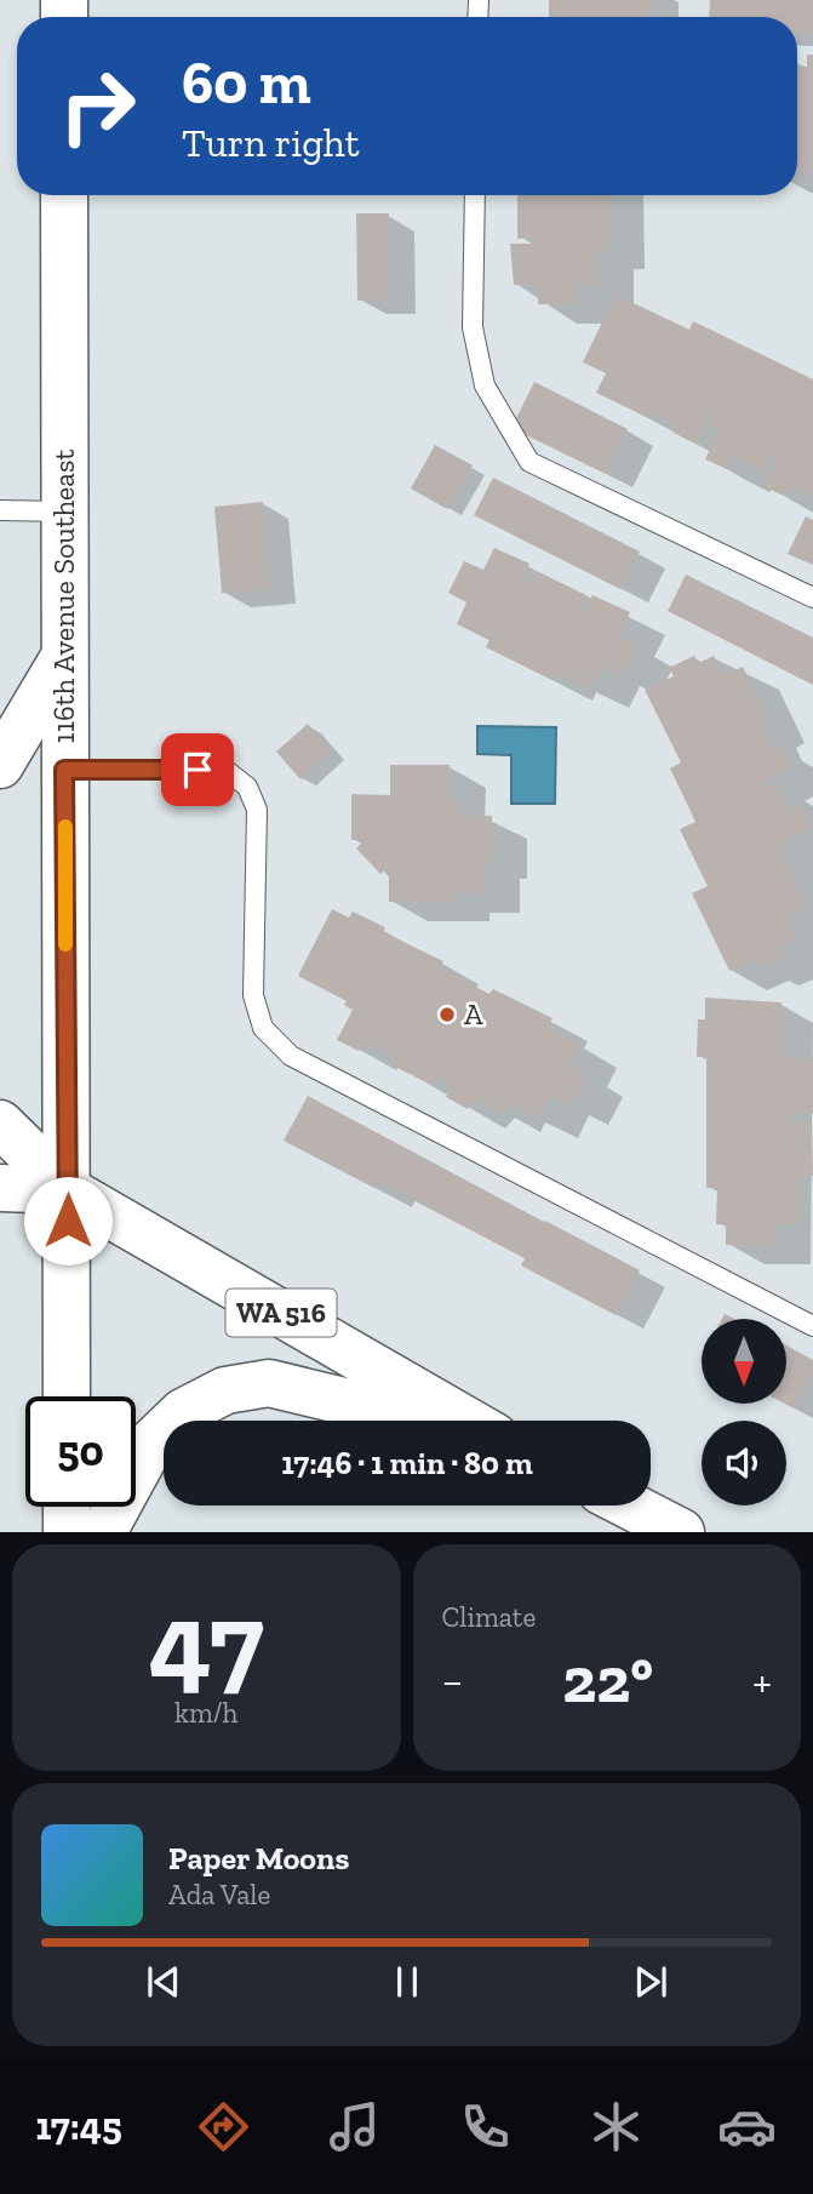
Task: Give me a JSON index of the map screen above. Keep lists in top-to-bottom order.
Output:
{
  "streets": {
    "main road": ["116th Avenue Southeast", "WA 516"]
  },
  "crossings": [
    ["116th Avenue Southeast", "WA 516"]
  ],
  "places": ["A"],
  "north": "bottom",
  "page": {
    "turn": ["60 m", "Turn right"],
    "limit": "50",
    "trip": "17:46 · 1 min · 80 m",
    "tile": [
      ["47", "km/h"],
      "Climate"
    ],
    "heat": ["−", "22°", "+"],
    "song": ["Paper Moons", "Ada Vale"],
    "tabs": "17:45"
  }
}
